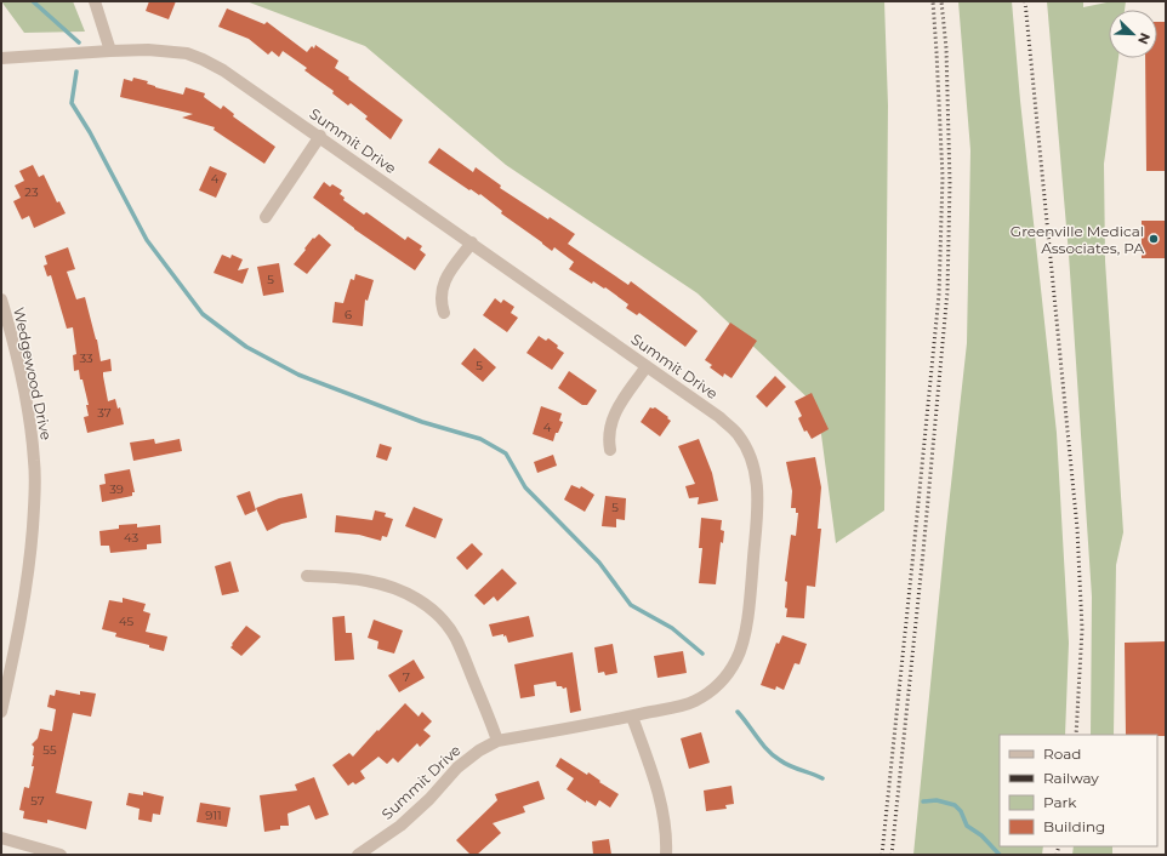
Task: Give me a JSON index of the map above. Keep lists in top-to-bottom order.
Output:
{
  "streets": {
    "street": ["Summit Drive", "Wedgewood Drive"]
  },
  "places": ["Greenville Medical Associates, PA"],
  "house_numbers": [
    "4",
    "23",
    "5",
    "6",
    "33",
    "5",
    "37",
    "4",
    "39",
    "5",
    "43",
    "45",
    "7",
    "55",
    "57",
    "911"
  ],
  "legend": [
    "Road",
    "Railway",
    "Park",
    "Building"
  ],
  "north": "bottom right"
}
